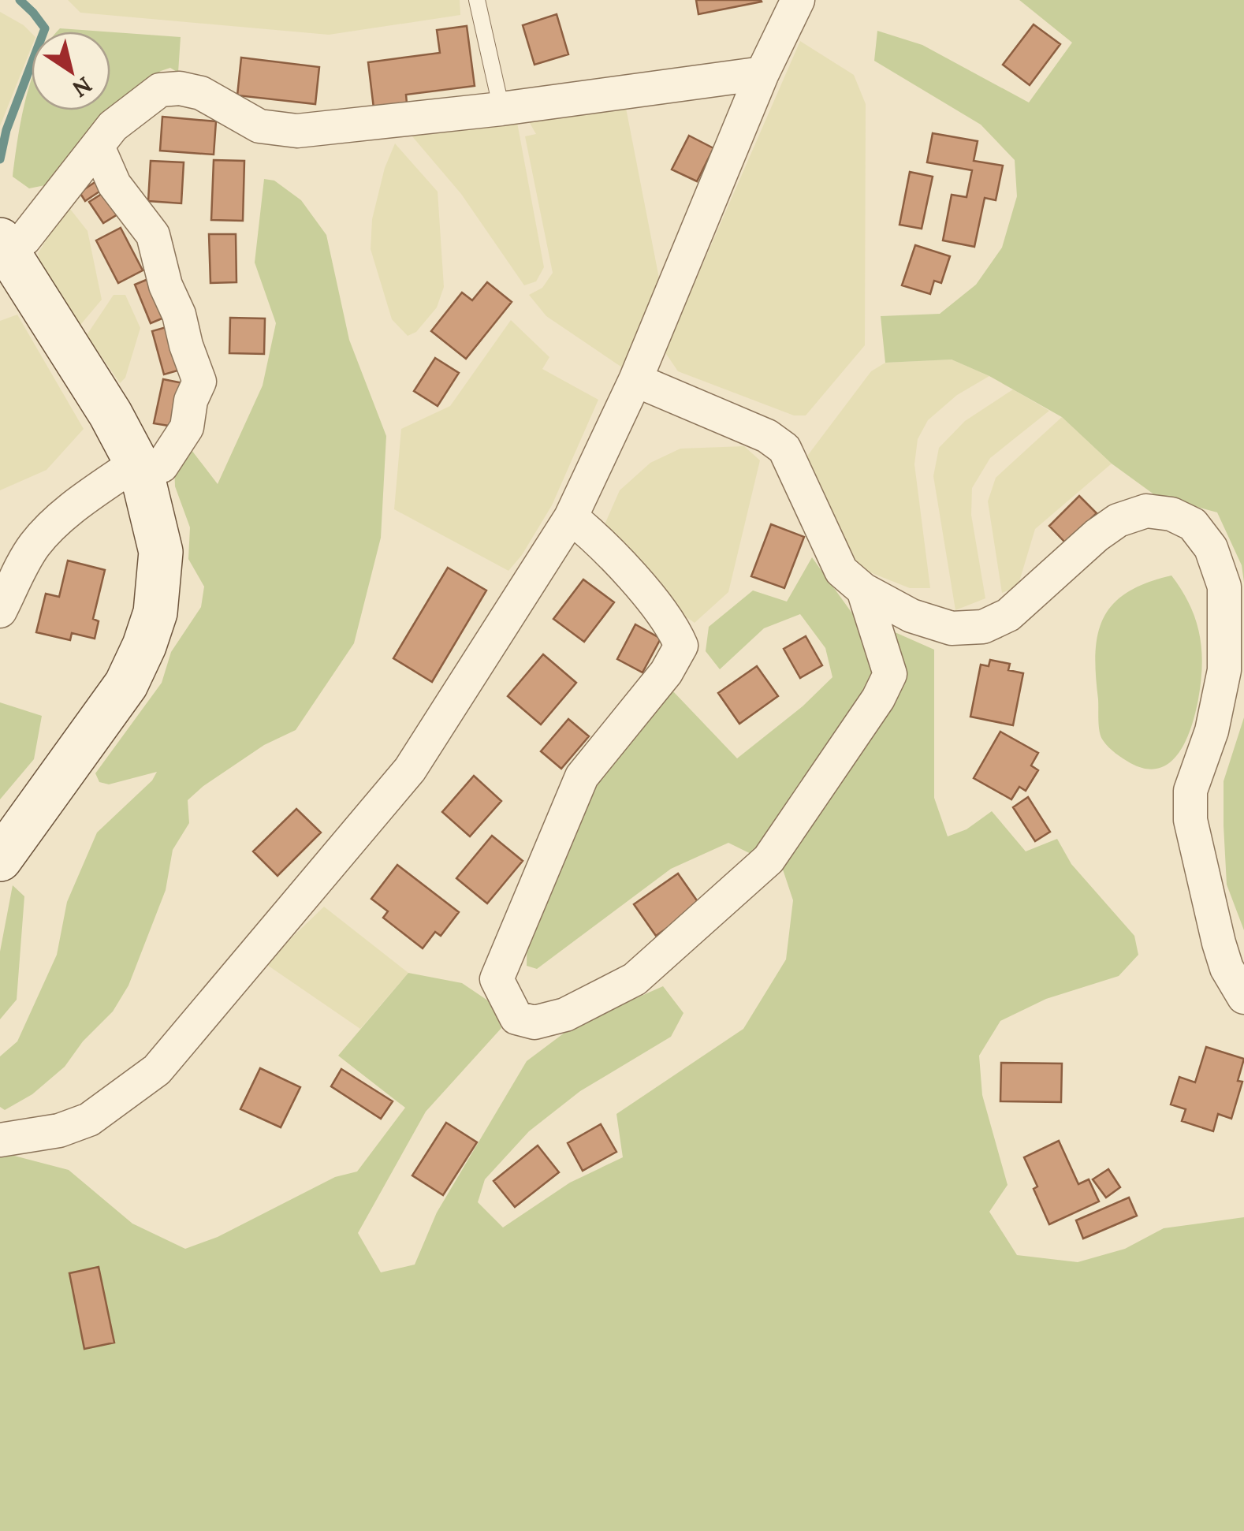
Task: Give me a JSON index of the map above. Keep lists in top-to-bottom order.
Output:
{
  "north": "bottom right"
}
